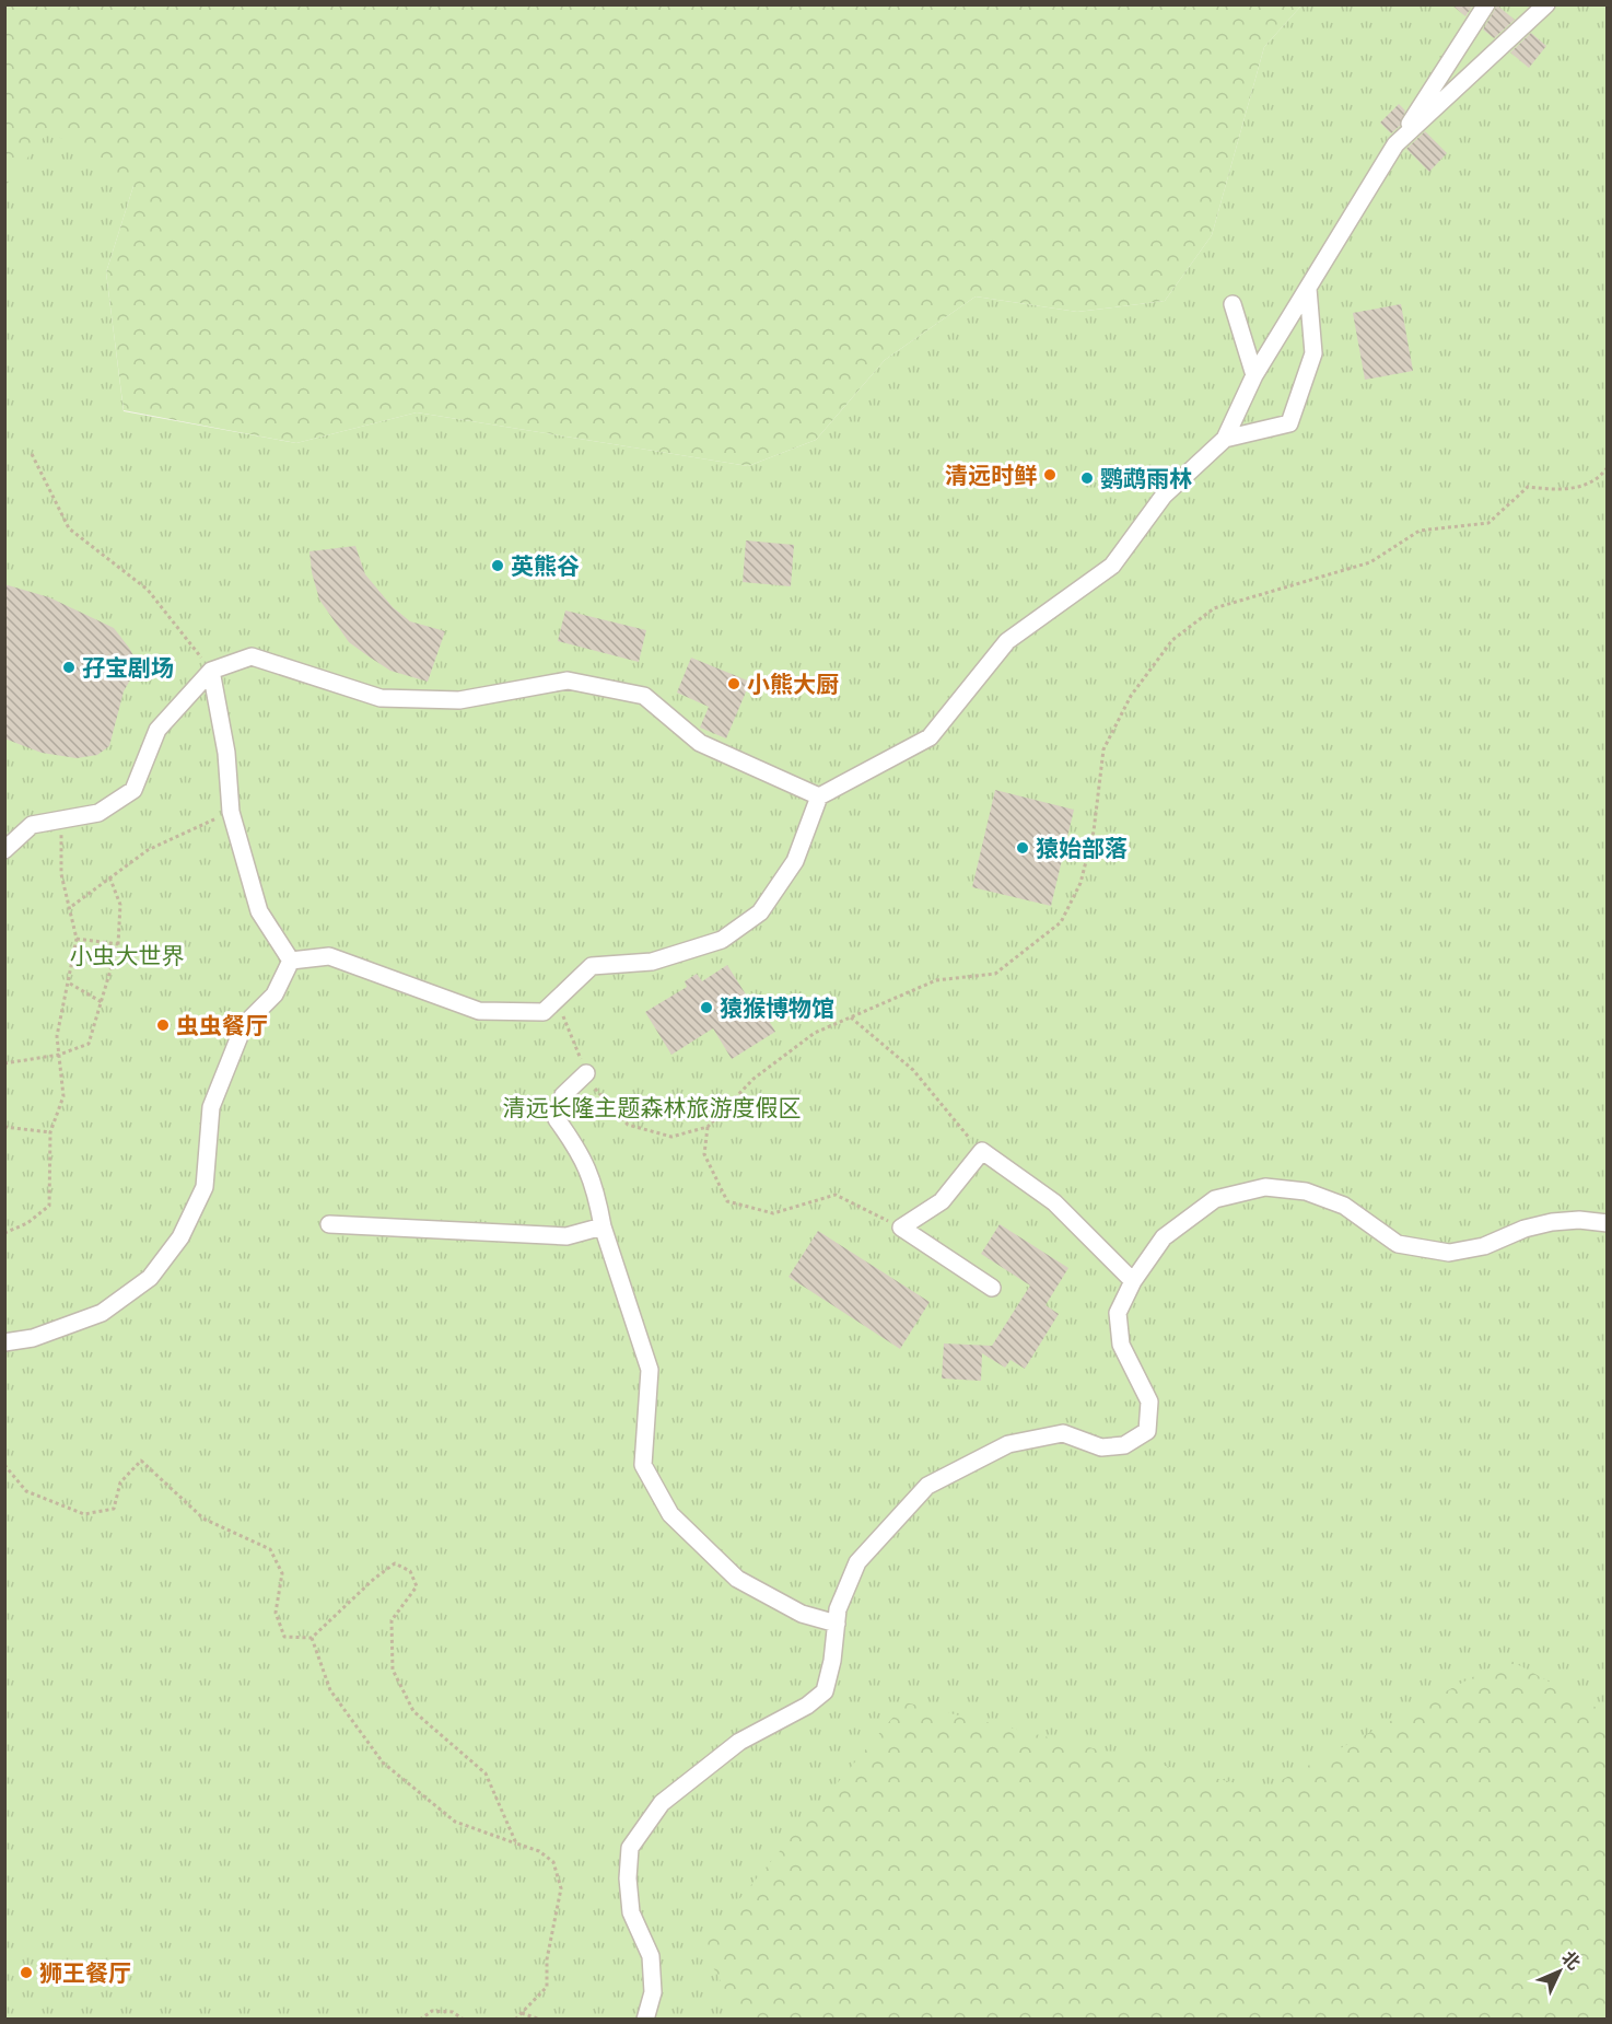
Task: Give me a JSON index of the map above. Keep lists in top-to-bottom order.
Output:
{
  "parks": ["小虫大世界", "清远长隆主题森林旅游度假区"],
  "places": [
    "清远时鲜",
    "鹦鹉雨林",
    "英熊谷",
    "孖宝剧场",
    "小熊大厨",
    "猿始部落",
    "猿猴博物馆",
    "虫虫餐厅",
    "狮王餐厅"
  ],
  "north": "top right"
}
